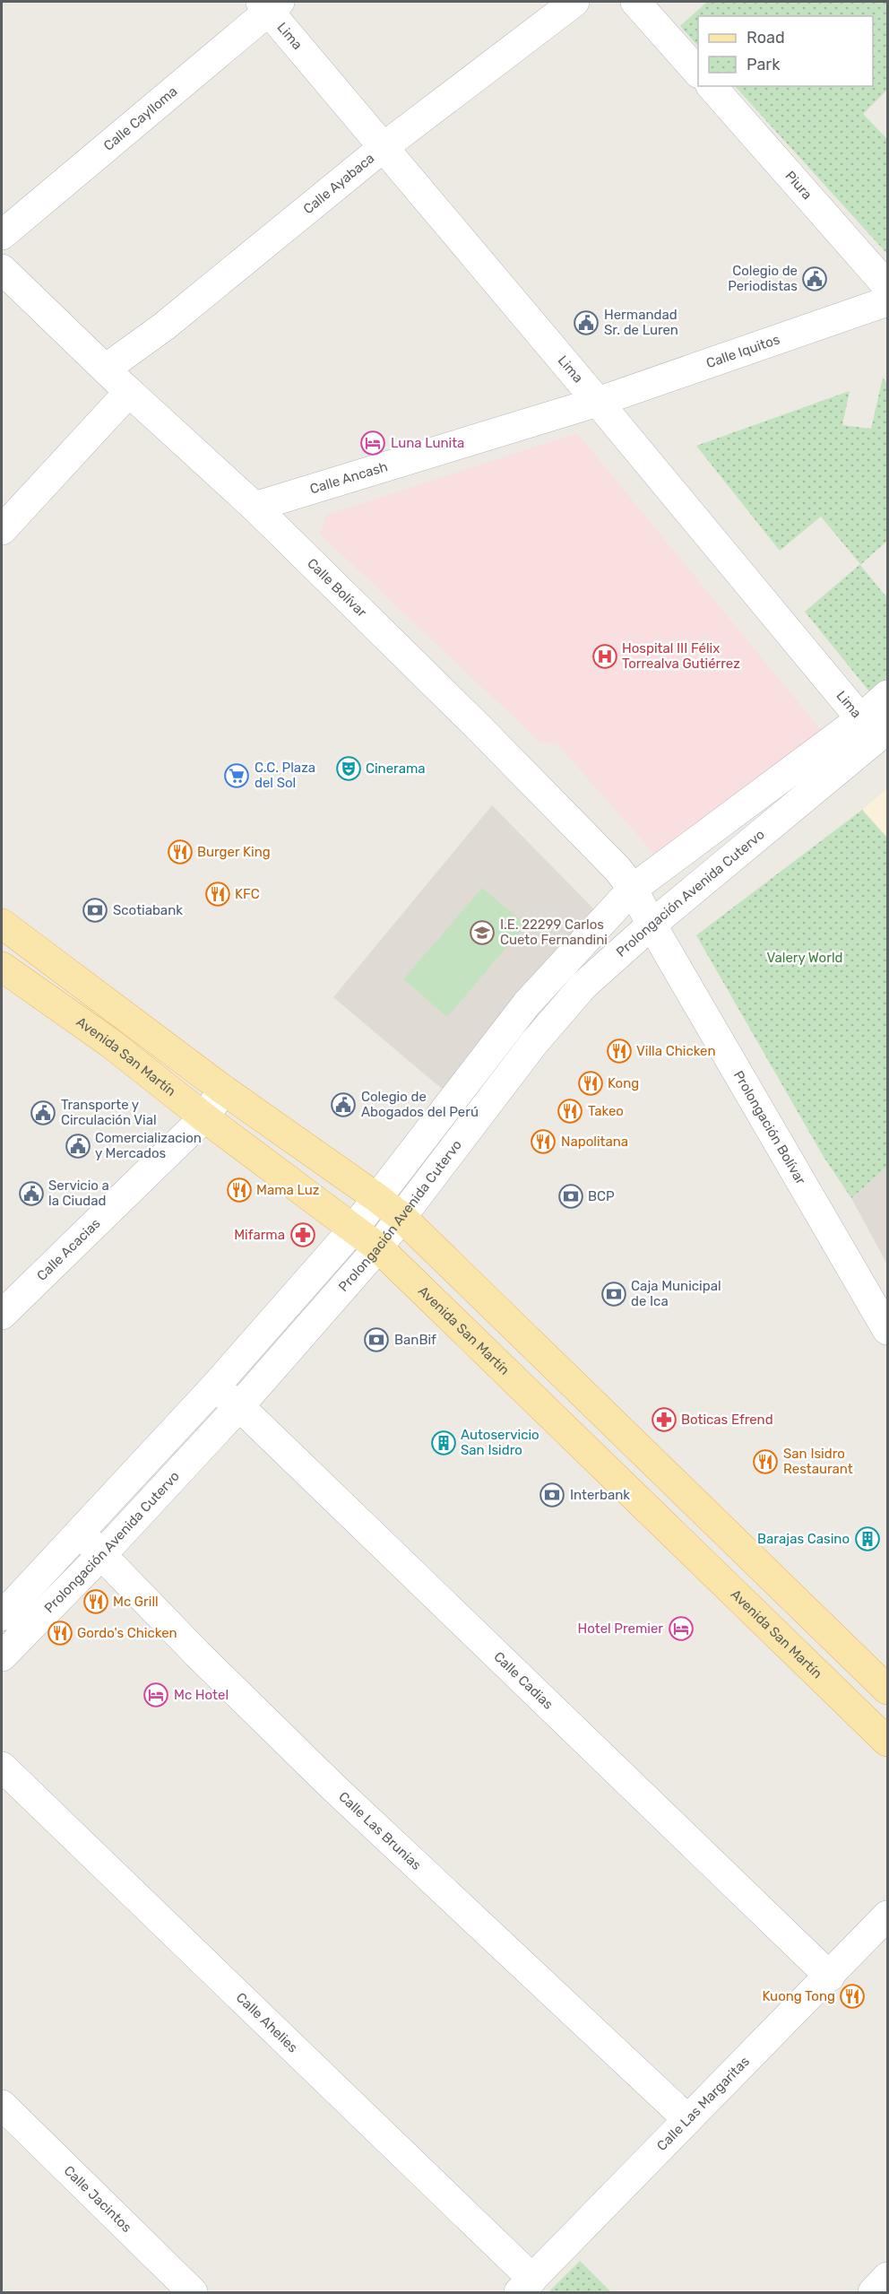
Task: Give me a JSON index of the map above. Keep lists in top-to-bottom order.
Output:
{
  "streets": {
    "main road": ["Avenida San Martín"],
    "street": [
      "Lima",
      "Calle Caylloma",
      "Calle Ayabaca",
      "Piura",
      "Calle Iquitos",
      "Calle Ancash",
      "Calle Bolívar",
      "Prolongación Avenida Cutervo",
      "Prolongación Bolívar",
      "Calle Acacias",
      "Calle Cadias",
      "Calle Las Brunias",
      "Calle Ahelies",
      "Calle Las Margaritas",
      "Calle Jacintos"
    ]
  },
  "crossings": [
    ["Lima", "Calle Caylloma"],
    ["Lima", "Calle Ayabaca"],
    ["Lima", "Calle Iquitos"],
    ["Lima", "Calle Ancash"],
    ["Lima", "Prolongación Avenida Cutervo"],
    ["Calle Ayabaca", "Calle Bolívar"],
    ["Calle Iquitos", "Calle Ancash"],
    ["Calle Ancash", "Calle Bolívar"],
    ["Calle Bolívar", "Prolongación Avenida Cutervo"],
    ["Calle Bolívar", "Prolongación Bolívar"],
    ["Prolongación Avenida Cutervo", "Avenida San Martín"],
    ["Prolongación Avenida Cutervo", "Prolongación Bolívar"],
    ["Prolongación Avenida Cutervo", "Calle Cadias"],
    ["Prolongación Avenida Cutervo", "Calle Las Brunias"],
    ["Avenida San Martín", "Calle Acacias"],
    ["Calle Cadias", "Calle Las Margaritas"],
    ["Calle Las Brunias", "Calle Las Margaritas"],
    ["Calle Ahelies", "Calle Las Margaritas"]
  ],
  "parks": ["Valery World"],
  "places": {
    "public building": [
      "Colegio de Periodistas",
      "Hermandad Sr. de Luren",
      "Colegio de Abogados del Perú",
      "Transporte y Circulación Vial",
      "Comercializacion y Mercados",
      "Servicio a la Ciudad"
    ],
    "hotel": ["Luna Lunita", "Hotel Premier", "Mc Hotel"],
    "hospital": ["Hospital III Félix Torrealva Gutiérrez"],
    "theatre": ["Cinerama"],
    "supermarket": ["C.C. Plaza del Sol"],
    "restaurant": [
      "Burger King",
      "KFC",
      "Villa Chicken",
      "Kong",
      "Takeo",
      "Napolitana",
      "Mama Luz",
      "San Isidro Restaurant",
      "Mc Grill",
      "Gordo's Chicken",
      "Kuong Tong"
    ],
    "bank": [
      "Scotiabank",
      "BCP",
      "Caja Municipal de Ica",
      "BanBif",
      "Interbank"
    ],
    "school or university": ["I.E. 22299 Carlos Cueto Fernandini"],
    "pharmacy": ["Mifarma", "Boticas Efrend"],
    "building": ["Autoservicio San Isidro", "Barajas Casino"]
  },
  "legend": ["Road", "Park"]
}
